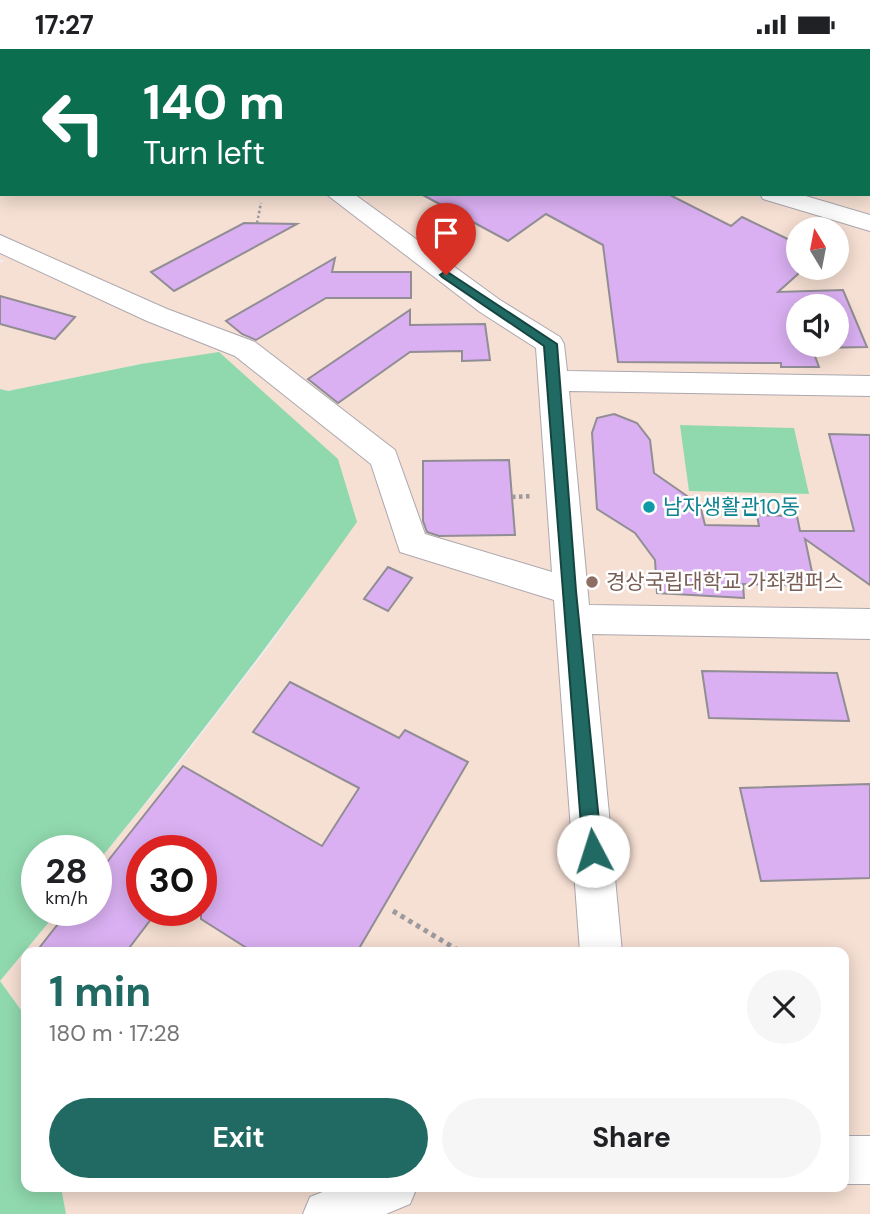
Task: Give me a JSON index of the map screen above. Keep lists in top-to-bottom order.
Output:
{
  "places": ["남자생활관10동", "경상국립대학교 가좌캠퍼스"],
  "north": "top",
  "page": {
    "status": "17:27",
    "turn": ["140 m", "Turn left"],
    "speed": "28 km/h",
    "limit": "30",
    "heading": ["1 min", "180 m · 17:28"],
    "buttons": ["Exit", "Share"]
  }
}
